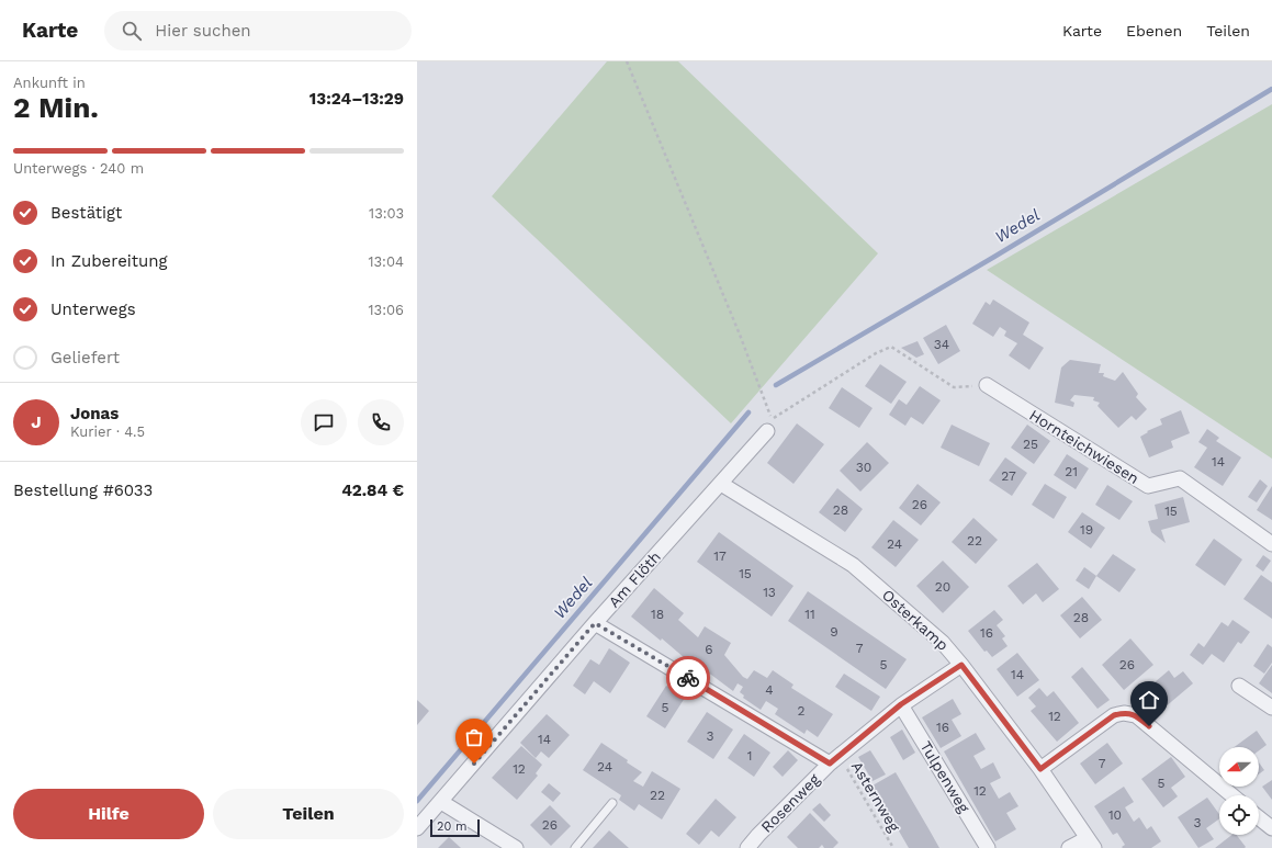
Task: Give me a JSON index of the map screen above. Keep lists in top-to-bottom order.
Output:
{
  "streets": {
    "street": [
      "Hornteichwiesen",
      "Am Flöth",
      "Osterkamp",
      "Tulpenweg",
      "Rosenweg"
    ],
    "path": ["Asternweg"]
  },
  "crossings": [
    ["Am Flöth", "Osterkamp"],
    ["Osterkamp", "Rosenweg"],
    ["Tulpenweg", "Rosenweg"],
    ["Asternweg", "Rosenweg"]
  ],
  "water": ["Wedel"],
  "house_numbers": [
    "34",
    "25",
    "14",
    "30",
    "21",
    "27",
    "26",
    "28",
    "15",
    "19",
    "22",
    "24",
    "17",
    "15",
    "20",
    "13",
    "18",
    "11",
    "28",
    "9",
    "16",
    "7",
    "6",
    "5",
    "26",
    "14",
    "4",
    "5",
    "2",
    "12",
    "16",
    "3",
    "14",
    "1",
    "7",
    "24",
    "12",
    "5",
    "12",
    "22",
    "10",
    "3",
    "26"
  ],
  "scale_bar": "20 m",
  "north": "left",
  "page": {
    "header": "Karte",
    "search": "Hier suchen",
    "nav": ["Karte", "Ebenen", "Teilen"],
    "heading": ["2 Min.", "Ankunft in", "13:24–13:29"],
    "panel": [
      "Jonas",
      "Kurier · 4.5",
      "Bestellung #6033",
      "42.84 €"
    ],
    "bar": "Unterwegs · 240 m",
    "list": [
      ["Bestätigt", "13:03"],
      ["In Zubereitung", "13:04"],
      ["Unterwegs", "13:06"],
      "Geliefert"
    ],
    "round": "J",
    "buttons": ["Hilfe", "Teilen"],
    "scale": "20 m"
  }
}
